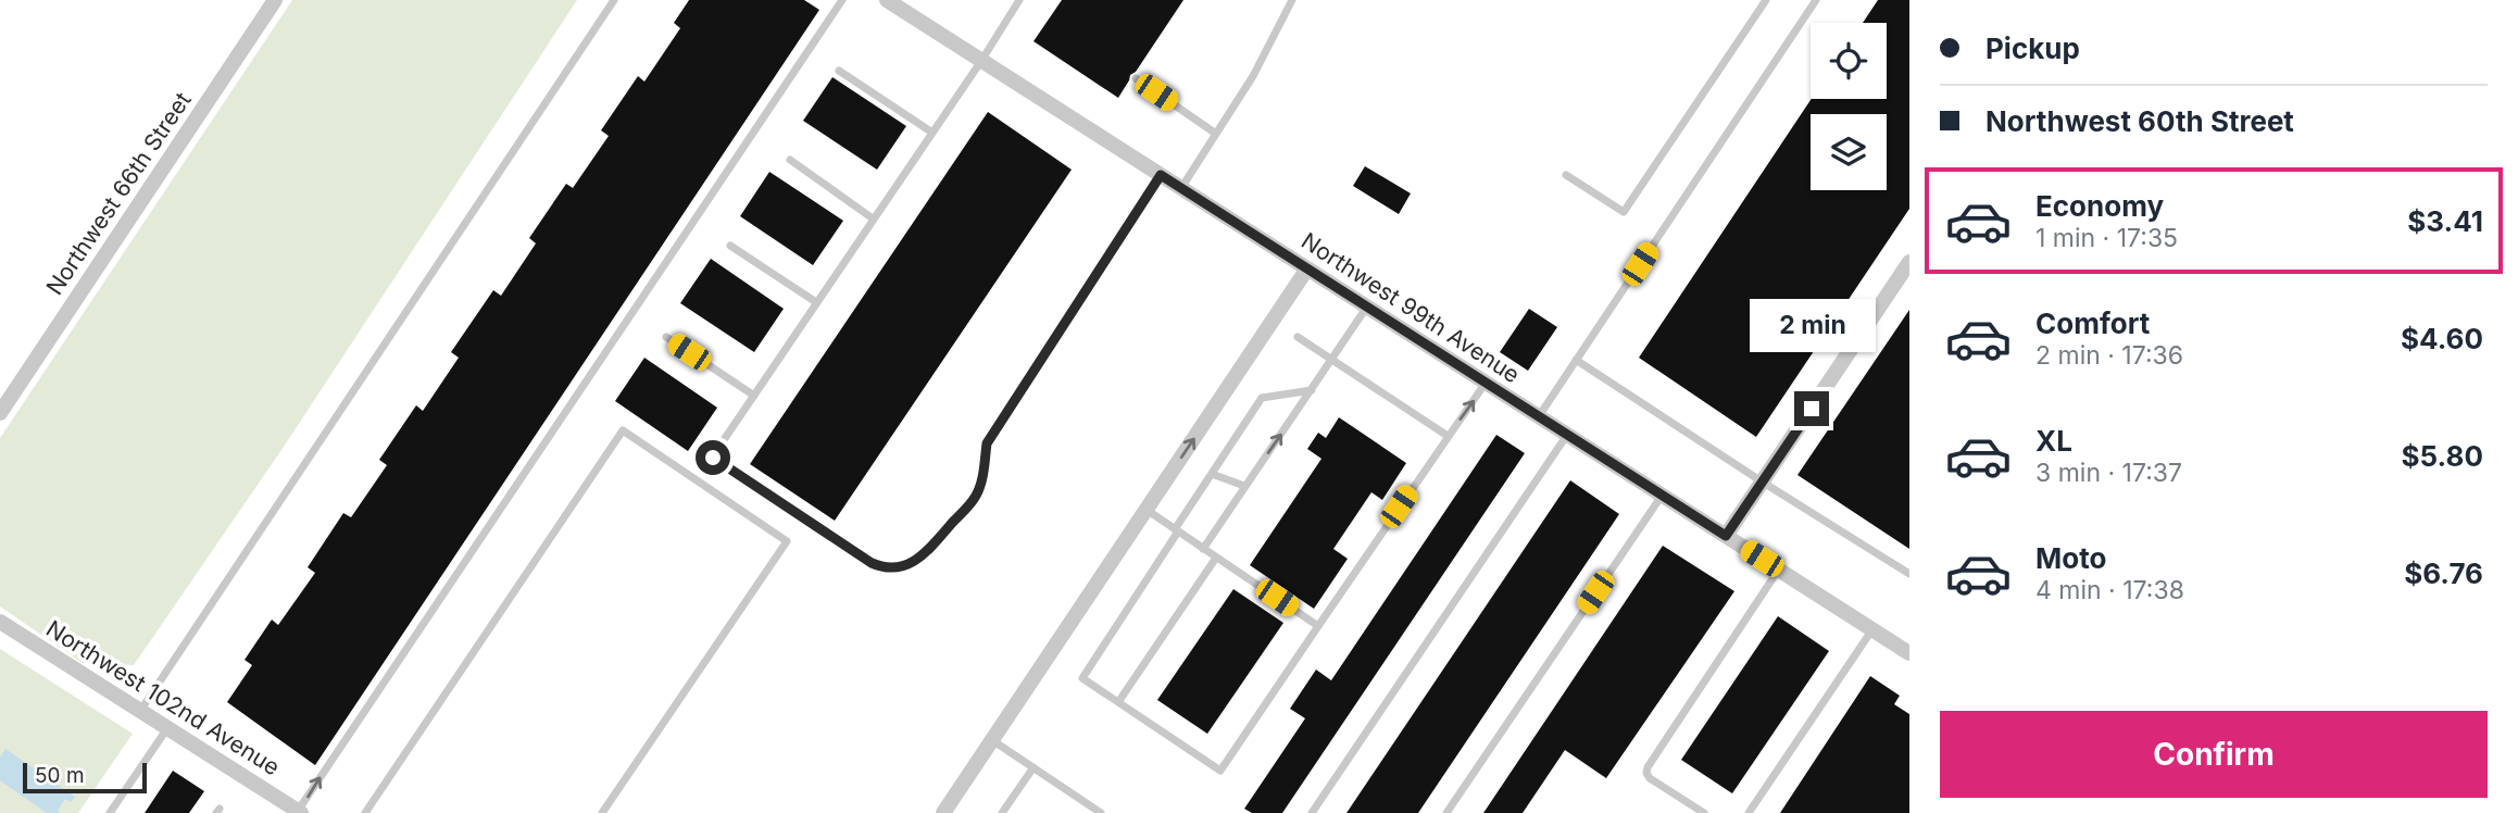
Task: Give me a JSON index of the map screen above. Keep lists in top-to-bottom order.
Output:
{
  "streets": {
    "street": ["Northwest 66th Street", "Northwest 99th Avenue", "Northwest 102nd Avenue"]
  },
  "scale_bar": "50 m",
  "page": {
    "banner": ["Pickup", "Northwest 60th Street"],
    "list": [
      {
        "name": "Economy",
        "note": "1 min · 17:35",
        "value": "$3.41"
      },
      {
        "name": "Comfort",
        "note": "2 min · 17:36",
        "value": "$4.60"
      },
      {
        "name": "XL",
        "note": "3 min · 17:37",
        "value": "$5.80"
      },
      {
        "name": "Moto",
        "note": "4 min · 17:38",
        "value": "$6.76"
      }
    ],
    "bubble": "2 min",
    "buttons": "Confirm",
    "scale": "50 m"
  }
}
